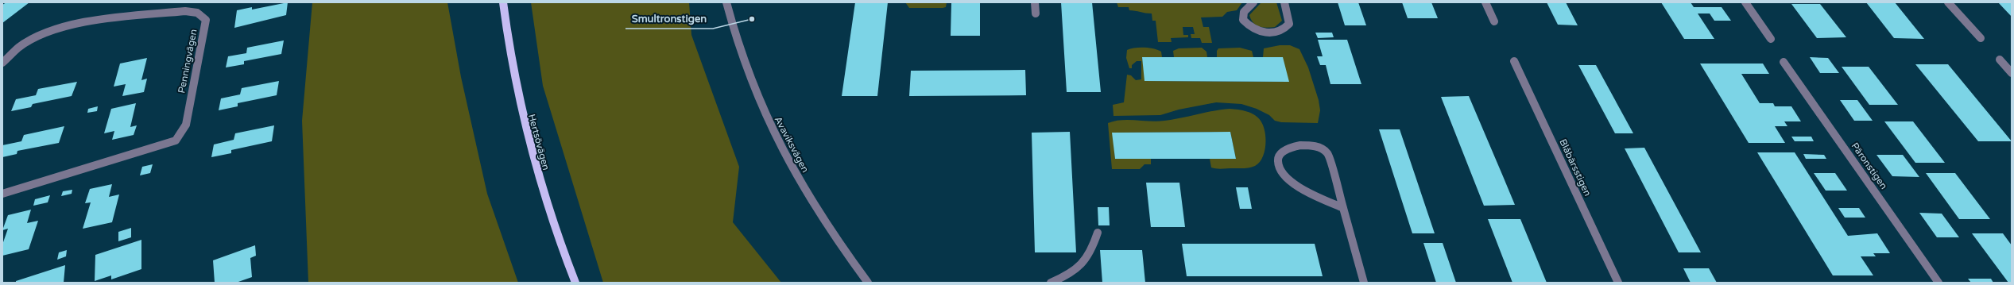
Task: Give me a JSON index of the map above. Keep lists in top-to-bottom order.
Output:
{
  "streets": {
    "main road": ["Hertsövägen"],
    "street": [
      "Penningvägen",
      "Avaviksvägen",
      "Päronstigen",
      "Blåbärsstigen"
    ]
  },
  "places": ["Smultronstigen"]
}
